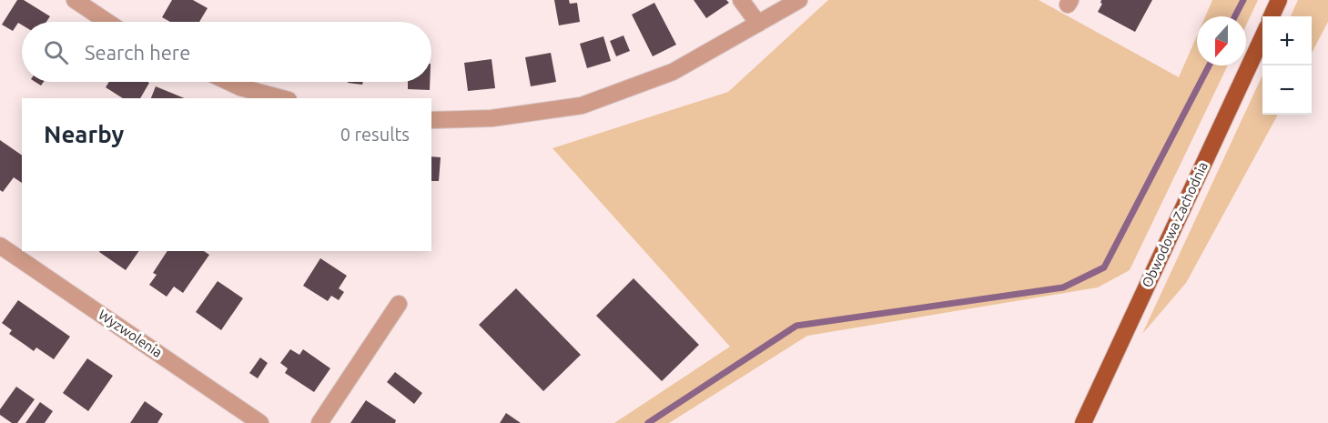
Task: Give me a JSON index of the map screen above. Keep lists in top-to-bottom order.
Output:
{
  "streets": {
    "main road": ["Obwodowa Zachodnia"],
    "street": ["Wyzwolenia"]
  },
  "north": "bottom",
  "page": {
    "map_buttons": ["+", "−"],
    "search": "Search here",
    "heading": ["Nearby", "0 results"]
  }
}
